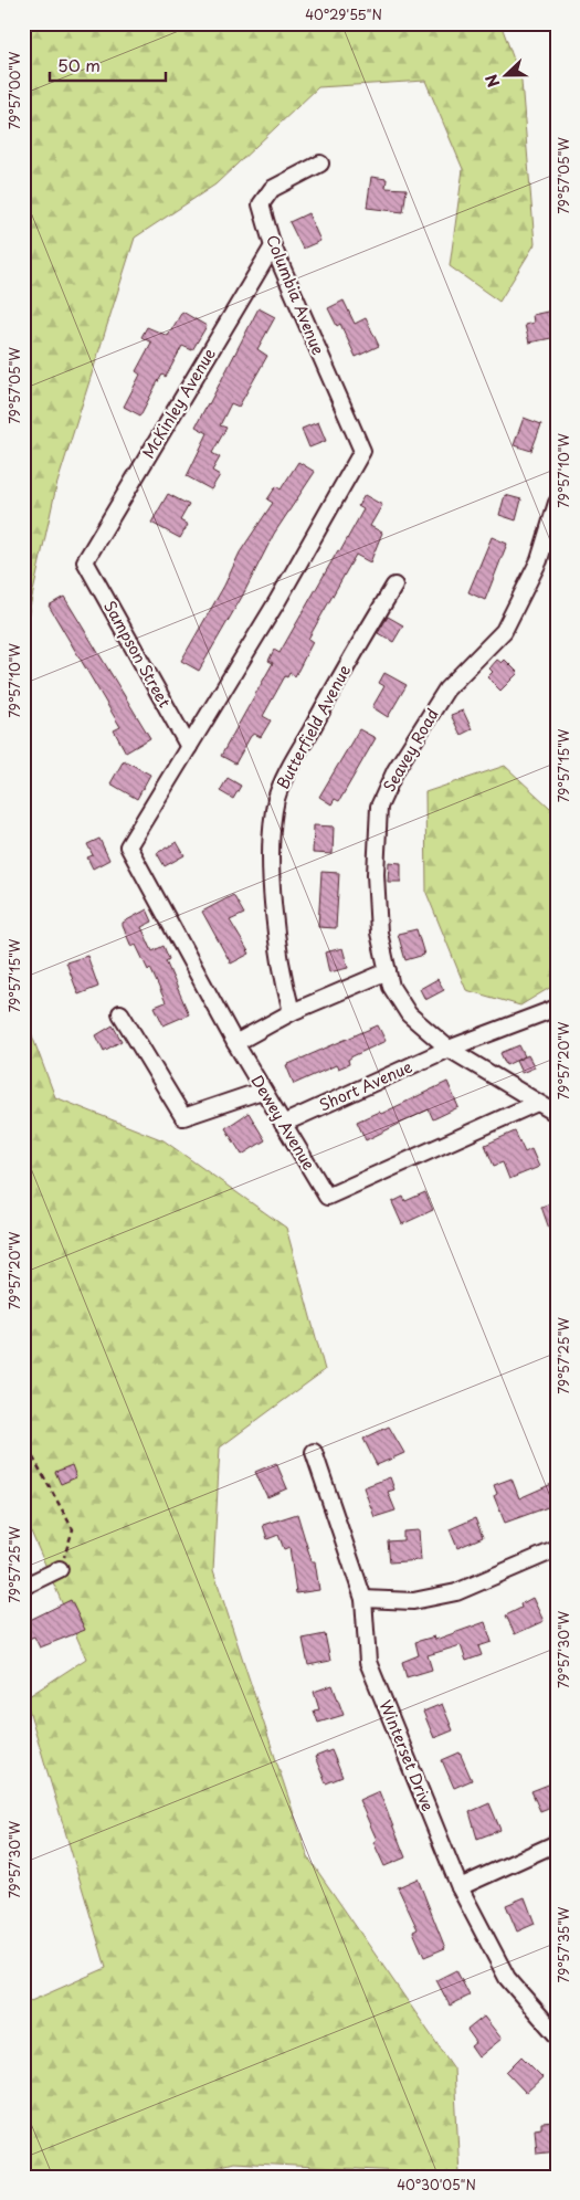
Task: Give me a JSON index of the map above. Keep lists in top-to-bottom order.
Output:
{
  "streets": {
    "street": [
      "Columbia Avenue",
      "McKinley Avenue",
      "Sampson Street",
      "Butterfield Avenue",
      "Seavey Road",
      "Short Avenue",
      "Dewey Avenue",
      "Winterset Drive"
    ]
  },
  "crossings": [
    ["Columbia Avenue", "McKinley Avenue"],
    ["Columbia Avenue", "Sampson Street"],
    ["Columbia Avenue", "Dewey Avenue"],
    ["McKinley Avenue", "Sampson Street"],
    ["Sampson Street", "Dewey Avenue"],
    ["Seavey Road", "Short Avenue"],
    ["Seavey Road", "Dewey Avenue"],
    ["Short Avenue", "Dewey Avenue"]
  ],
  "scale_bar": "50 m",
  "north": "left",
  "coordinates": [
    "40°29'55\"N",
    "79°57'00\"W",
    "79°57'05\"W",
    "79°57'10\"W",
    "79°57'15\"W",
    "79°57'20\"W",
    "79°57'25\"W",
    "79°57'30\"W",
    "79°57'35\"W",
    "40°30'05\"N"
  ]
}
